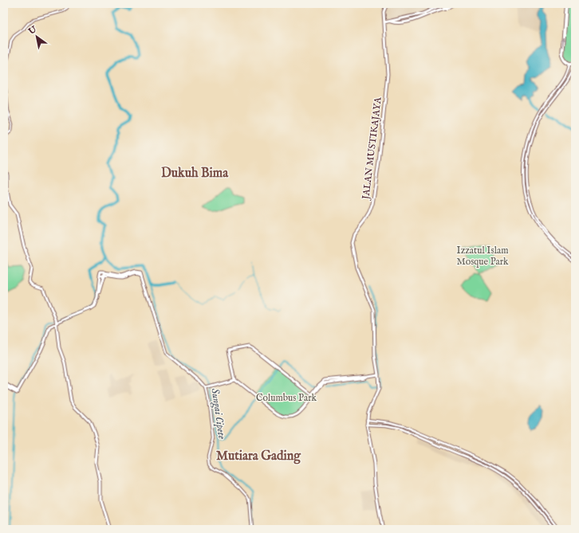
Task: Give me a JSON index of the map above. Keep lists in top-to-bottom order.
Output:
{
  "streets": {
    "main road": ["JALAN MUSTIKAJAYA"]
  },
  "districts": ["Dukuh Bima", "Mutiara Gading"],
  "water": ["Sungai Cipete"],
  "parks": ["Izzatul Islam Mosque Park", "Columbus Park"],
  "north": "top left"
}
